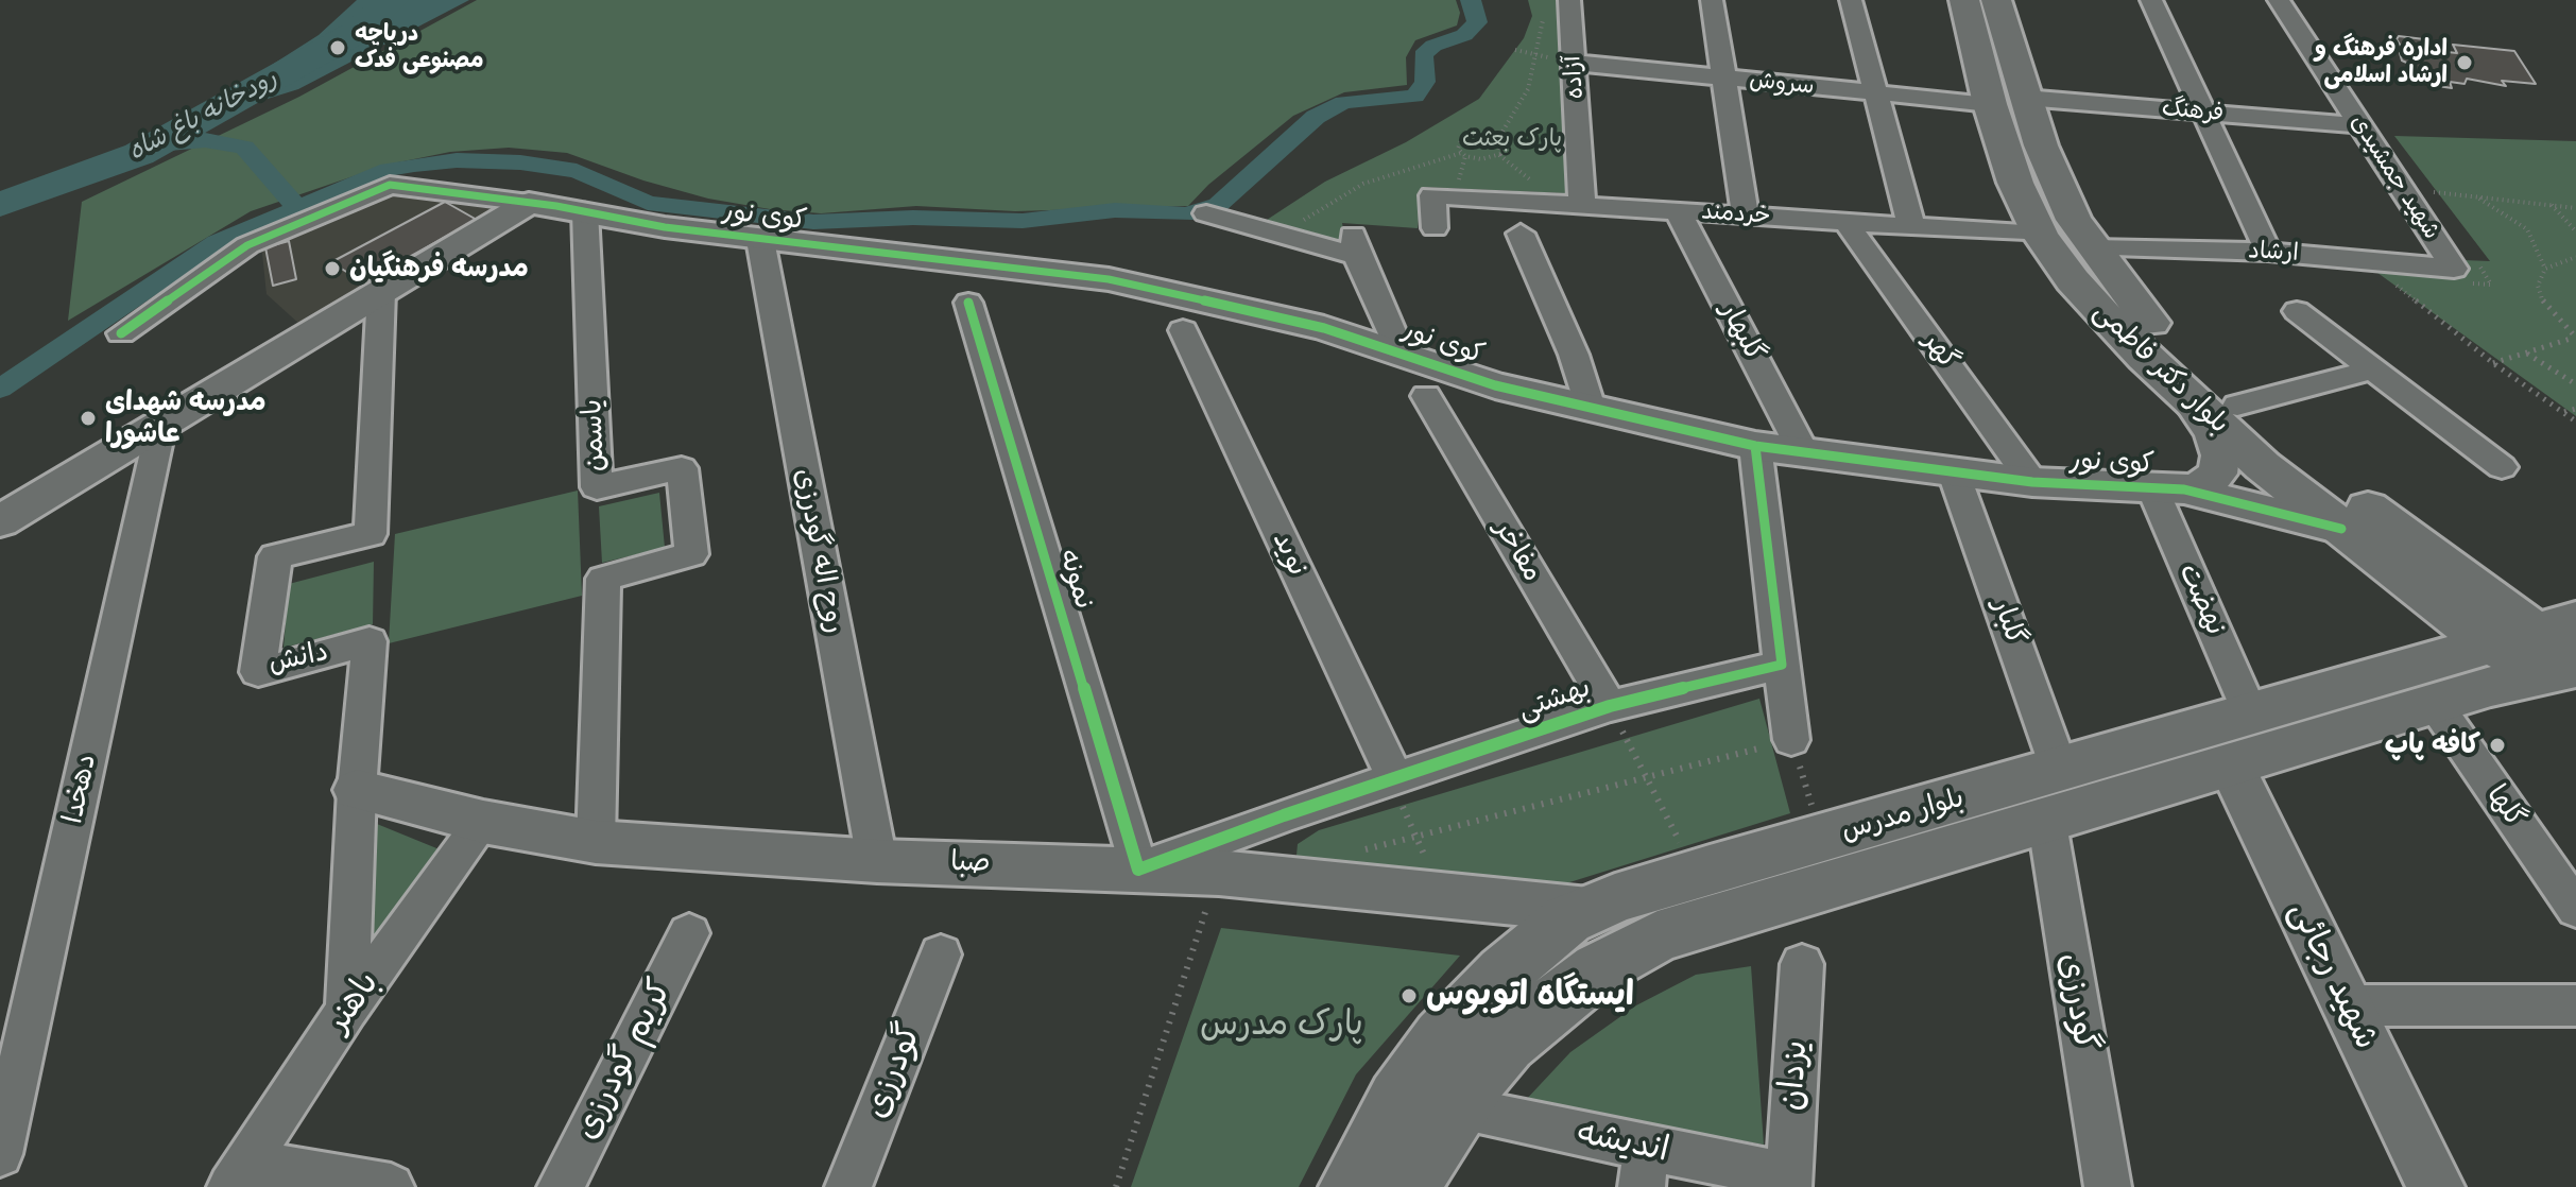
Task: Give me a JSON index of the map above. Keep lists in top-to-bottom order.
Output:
{
  "streets": {
    "main road": ["بلوار دکتر فاطمی", "بلوار مدرس"],
    "street": [
      "آزاده",
      "سروش",
      "فرهنگ",
      "شهید جمشیدی",
      "خردمند",
      "کوی نور",
      "ارشاد",
      "گلبهار",
      "گهر",
      "یاسمن",
      "روح اله گودرزی",
      "مفاخر",
      "نوید",
      "نمونه",
      "نهضت",
      "گلبار",
      "دانش",
      "بهشتی",
      "دهخدا",
      "گلها",
      "صبا",
      "شهید رجائی",
      "باهنر",
      "گودرزی",
      "کریم گودرزی",
      "یزدان",
      "اندیشه"
    ]
  },
  "crossings": [
    ["آزاده", "سروش"],
    ["آزاده", "خردمند"],
    ["سروش", "فرهنگ"],
    ["سروش", "بلوار دکتر فاطمی"],
    ["فرهنگ", "شهید جمشیدی"],
    ["فرهنگ", "بلوار دکتر فاطمی"],
    ["شهید جمشیدی", "ارشاد"],
    ["خردمند", "گلبهار"],
    ["خردمند", "گهر"],
    ["خردمند", "بلوار دکتر فاطمی"],
    ["کوی نور", "گلبهار"],
    ["کوی نور", "گهر"],
    ["کوی نور", "بلوار دکتر فاطمی"],
    ["کوی نور", "یاسمن"],
    ["کوی نور", "روح اله گودرزی"],
    ["کوی نور", "نهضت"],
    ["کوی نور", "گلبار"],
    ["ارشاد", "بلوار دکتر فاطمی"],
    ["بلوار دکتر فاطمی", "بلوار مدرس"],
    ["یاسمن", "صبا"],
    ["روح اله گودرزی", "صبا"],
    ["مفاخر", "بهشتی"],
    ["نوید", "بهشتی"],
    ["نمونه", "بهشتی"],
    ["نمونه", "صبا"],
    ["نهضت", "بلوار مدرس"],
    ["گلبار", "بلوار مدرس"],
    ["گلبار", "گودرزی"],
    ["دانش", "صبا"],
    ["دانش", "باهنر"],
    ["بهشتی", "صبا"],
    ["گلها", "بلوار مدرس"],
    ["بلوار مدرس", "صبا"],
    ["بلوار مدرس", "شهید رجائی"],
    ["بلوار مدرس", "گودرزی"],
    ["بلوار مدرس", "اندیشه"],
    ["صبا", "باهنر"],
    ["یزدان", "اندیشه"]
  ],
  "water": ["رودخانه باغ شاه"],
  "parks": ["پارک بعثت", "پارک مدرس"],
  "places": [
    "دریاچه مصنوعی فدک",
    "اداره فرهنگ و ارشاد اسلامی",
    "مدرسه فرهنگیان",
    "مدرسه شهدای عاشورا",
    "کافه پاپ",
    "ایستگاه اتوبوس"
  ]
}
